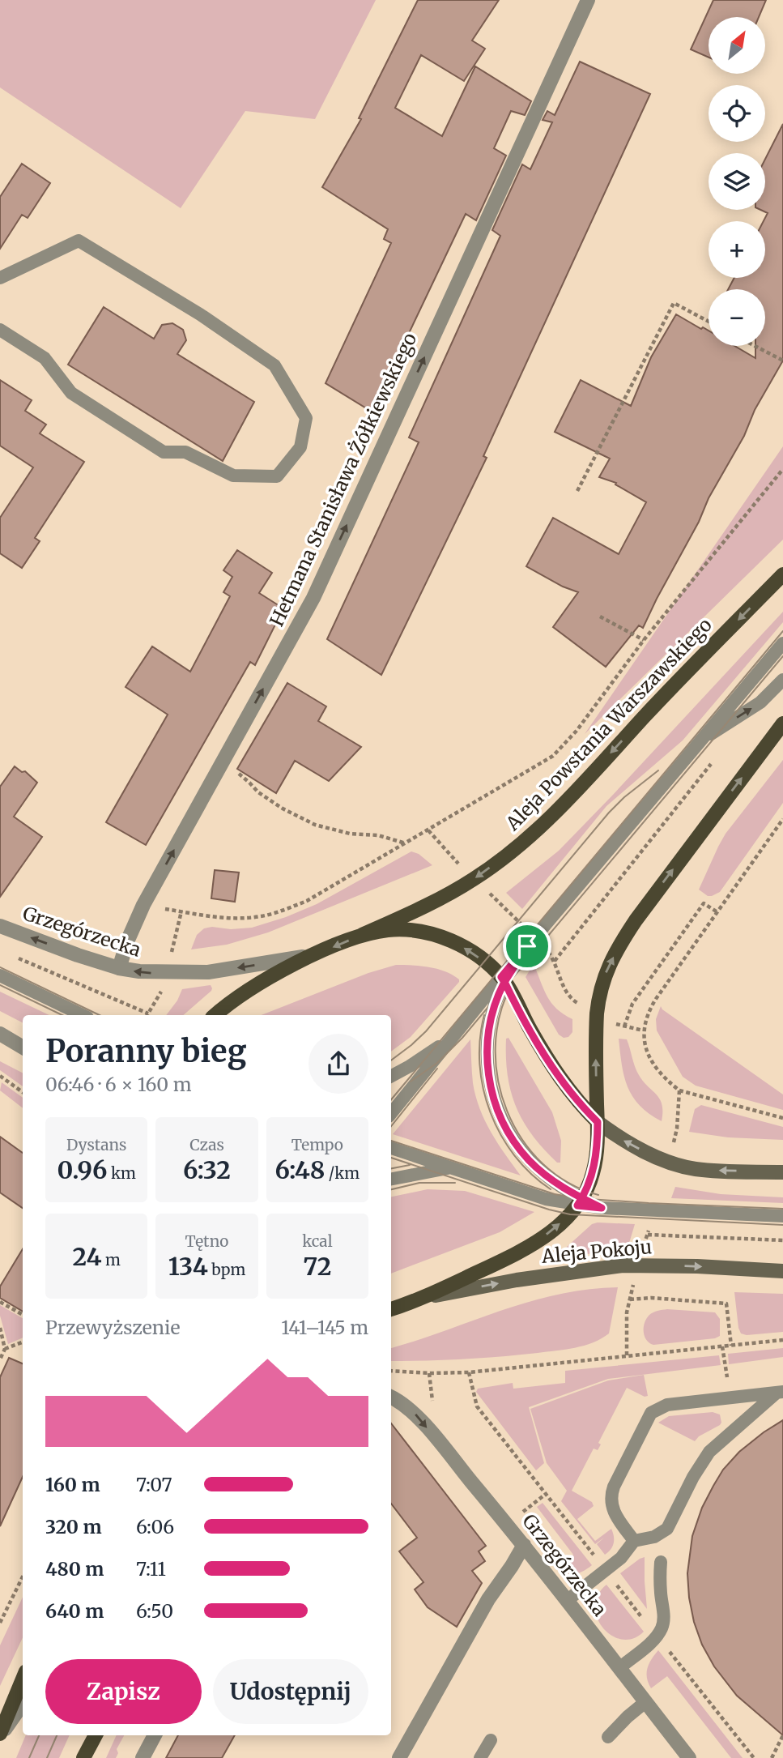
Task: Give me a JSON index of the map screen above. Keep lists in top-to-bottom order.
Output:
{
  "streets": {
    "main road": ["Aleja Powstania Warszawskiego", "Aleja Pokoju"],
    "street": ["Hetmana Stanisława Żółkiewskiego", "Grzegórzecka"]
  },
  "crossings": [
    ["Hetmana Stanisława Żółkiewskiego", "Grzegórzecka"]
  ],
  "one_way": ["Hetmana Stanisława Żółkiewskiego", "Aleja Powstania Warszawskiego"],
  "north": "top right",
  "page": {
    "map_buttons": ["+", "−"],
    "heading": ["Poranny bieg", "06:46 · 6 × 160 m"],
    "stats": [
      ["Dystans", "0.96 km"],
      ["Czas", "6:32"],
      ["Tempo", "6:48 /km"],
      ["24 m"],
      ["Tętno", "134 bpm"],
      ["kcal", "72"]
    ],
    "chart": ["Przewyższenie", "141–145 m"],
    "list": [
      {
        "name": "160 m",
        "note": "7:07"
      },
      {
        "name": "320 m",
        "note": "6:06"
      },
      {
        "name": "480 m",
        "note": "7:11"
      },
      {
        "name": "640 m",
        "note": "6:50"
      }
    ],
    "buttons": ["Zapisz", "Udostępnij"]
  }
}
